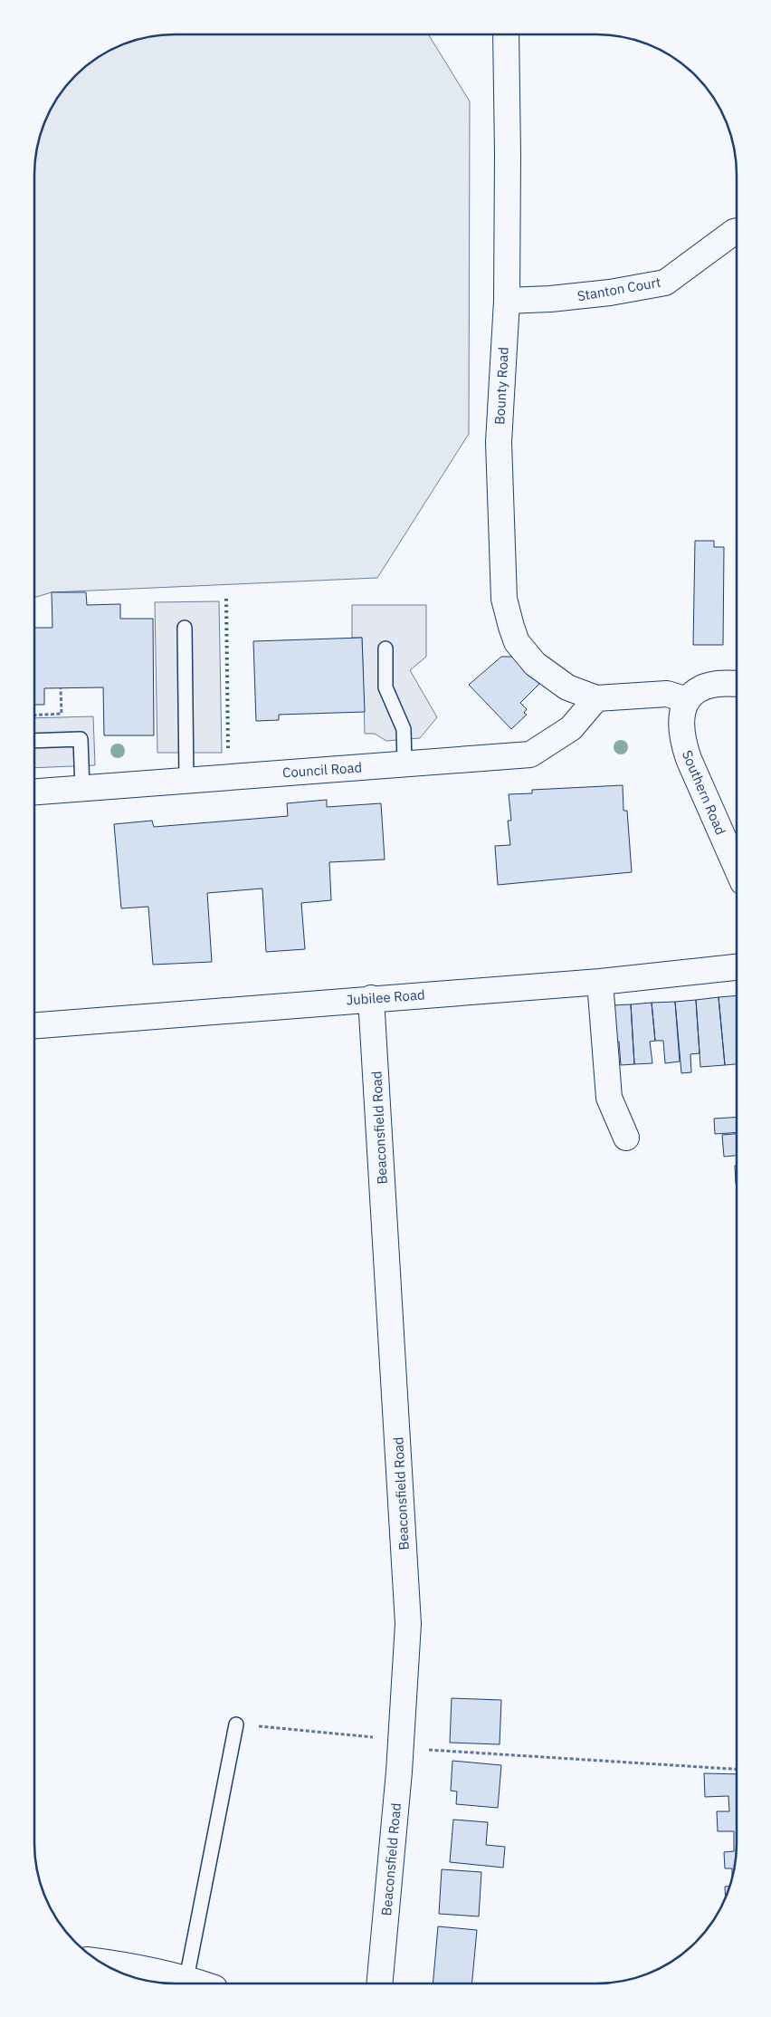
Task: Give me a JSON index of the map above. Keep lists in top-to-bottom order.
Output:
{
  "streets": {
    "street": [
      "Stanton Court",
      "Bounty Road",
      "Council Road",
      "Southern Road",
      "Jubilee Road",
      "Beaconsfield Road"
    ]
  },
  "crossings": [
    ["Stanton Court", "Bounty Road"],
    ["Bounty Road", "Council Road"],
    ["Jubilee Road", "Beaconsfield Road"]
  ]
}
